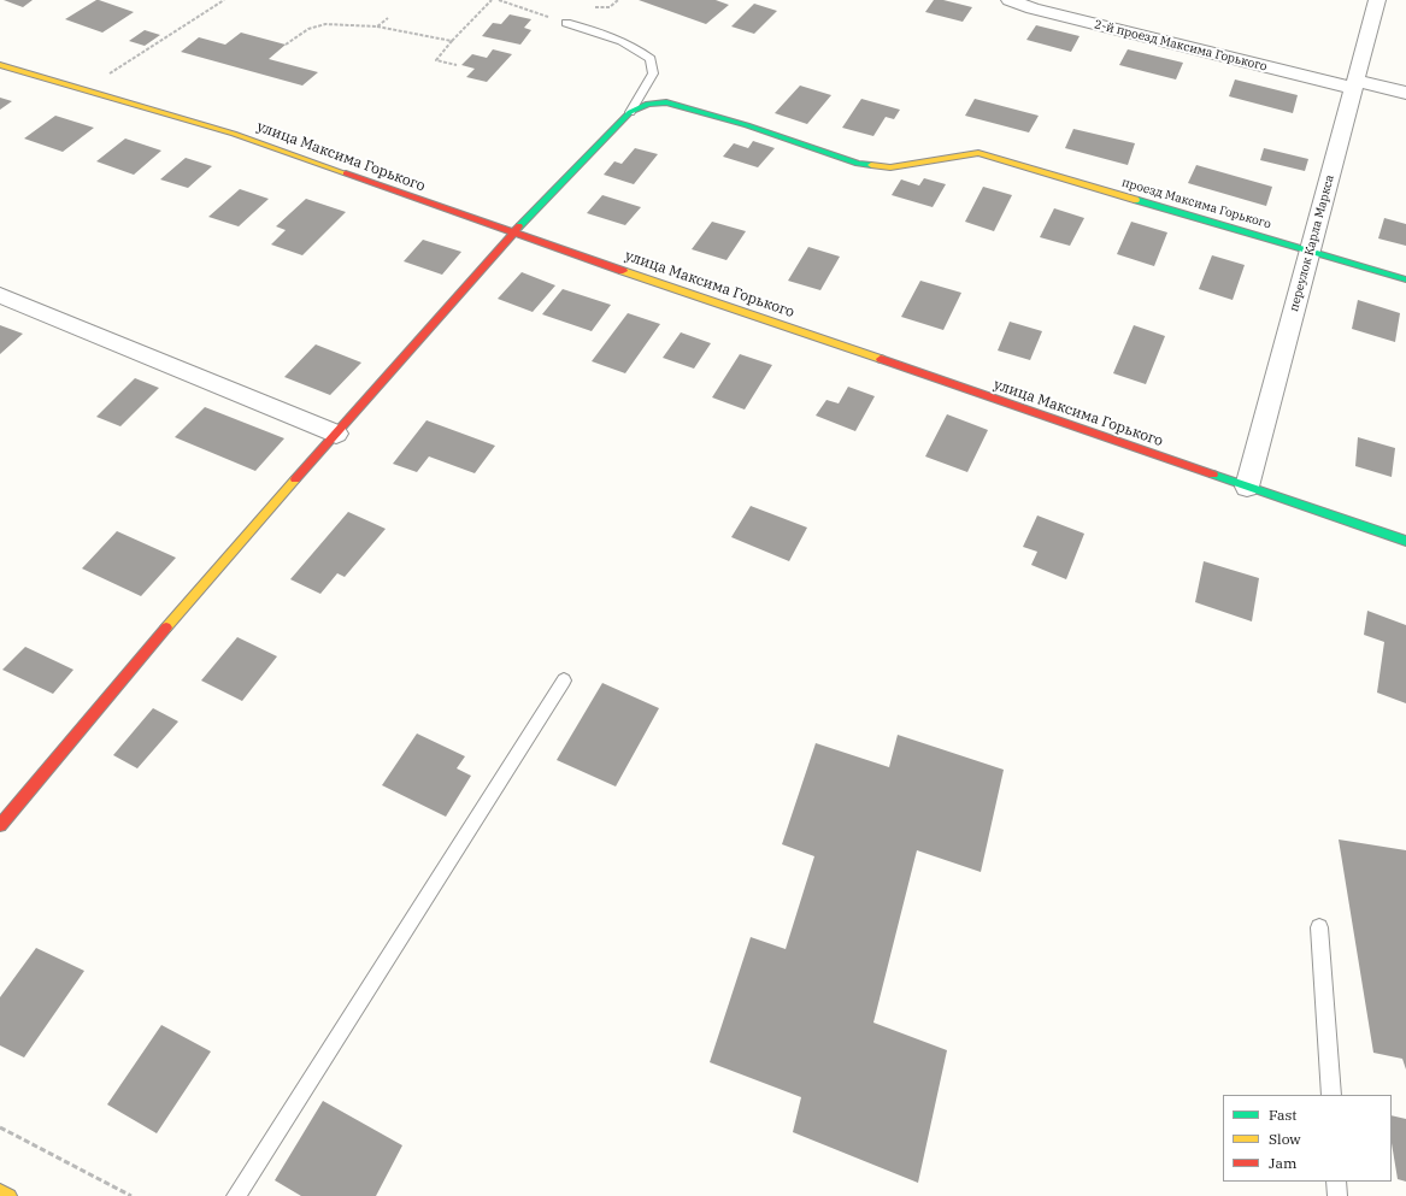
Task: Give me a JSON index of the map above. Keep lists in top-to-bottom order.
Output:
{
  "streets": {
    "street": [
      "2-й проезд Максима Горького",
      "улица Максима Горького",
      "проезд Максима Горького",
      "переулок Карла Маркса"
    ]
  },
  "crossings": [
    ["2-й проезд Максима Горького", "переулок Карла Маркса"],
    ["улица Максима Горького", "переулок Карла Маркса"],
    ["проезд Максима Горького", "переулок Карла Маркса"]
  ],
  "legend": ["Fast", "Slow", "Jam"]
}
